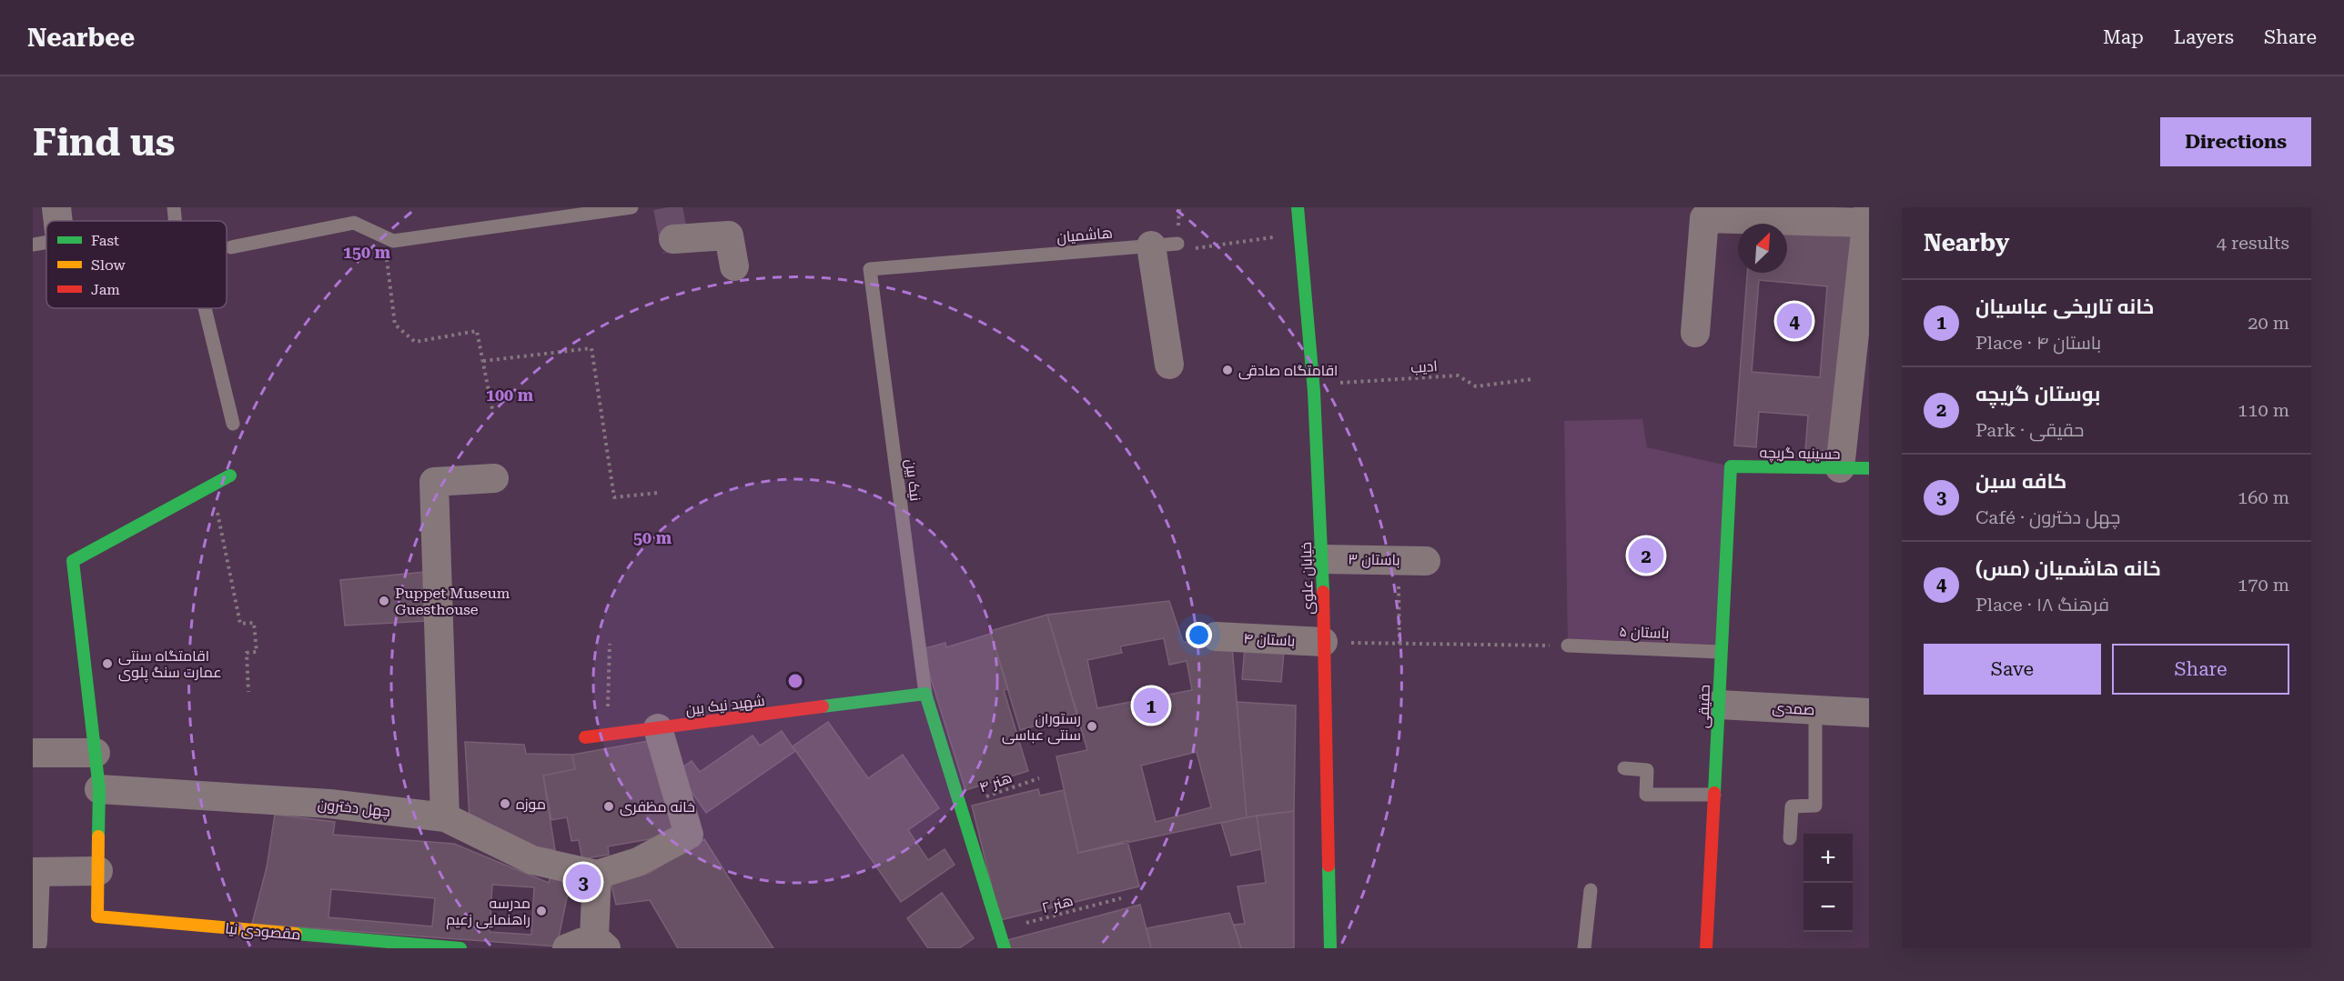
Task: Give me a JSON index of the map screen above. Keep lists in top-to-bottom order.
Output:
{
  "streets": {
    "street": [
      "حسینیه گریچه",
      "باستان ۳",
      "خیابان علوی",
      "باستان ۴",
      "شهید نیک بین",
      "حقیقی",
      "صمدی",
      "چهل دخترون",
      "مقصودی نیا"
    ],
    "lane": ["هاشمیان", "نیک بین", "باستان ۵"],
    "path": ["ادیب", "هنر ۴", "هنر ۲"]
  },
  "crossings": [
    ["هاشمیان", "نیک بین"],
    ["ادیب", "خیابان علوی"],
    ["حسینیه گریچه", "حقیقی"],
    ["نیک بین", "شهید نیک بین"],
    ["باستان ۳", "خیابان علوی"],
    ["خیابان علوی", "باستان ۴"],
    ["باستان ۵", "حقیقی"],
    ["حقیقی", "صمدی"]
  ],
  "places": [
    "اقامتگاه صادقی",
    "Puppet Museum Guesthouse",
    "اقامتگاه سنتی عمارت سنگ پلوی",
    "رستوران سنتی عباسی",
    "موزه",
    "خانه مظفری",
    "مدرسه راهنمایی زعیم"
  ],
  "legend": ["Fast", "Slow", "Jam"],
  "north": "top right",
  "page": {
    "header": "Nearbee",
    "nav": ["Map", "Layers", "Share"],
    "buttons": [
      "Directions",
      ["Save", "Share"]
    ],
    "title": "Find us",
    "heading": ["Nearby", "4 results"],
    "list": [
      {
        "mark": "1",
        "name": "خانه تاریخی عباسیان",
        "note": "Place · باستان ۴",
        "value": "20 m"
      },
      {
        "mark": "2",
        "name": "بوستان گریچه",
        "note": "Park · حقیقی",
        "value": "110 m"
      },
      {
        "mark": "3",
        "name": "کافه سین",
        "note": "Café · چهل دخترون",
        "value": "160 m"
      },
      {
        "mark": "4",
        "name": "خانه هاشمیان (مس)",
        "note": "Place · فرهنگ ۱۸",
        "value": "170 m"
      }
    ],
    "pins": [
      "4",
      "2",
      "1",
      "3"
    ],
    "map_buttons": ["+", "−"]
  },
  "rings": ["150 m", "100 m", "50 m"]
}
